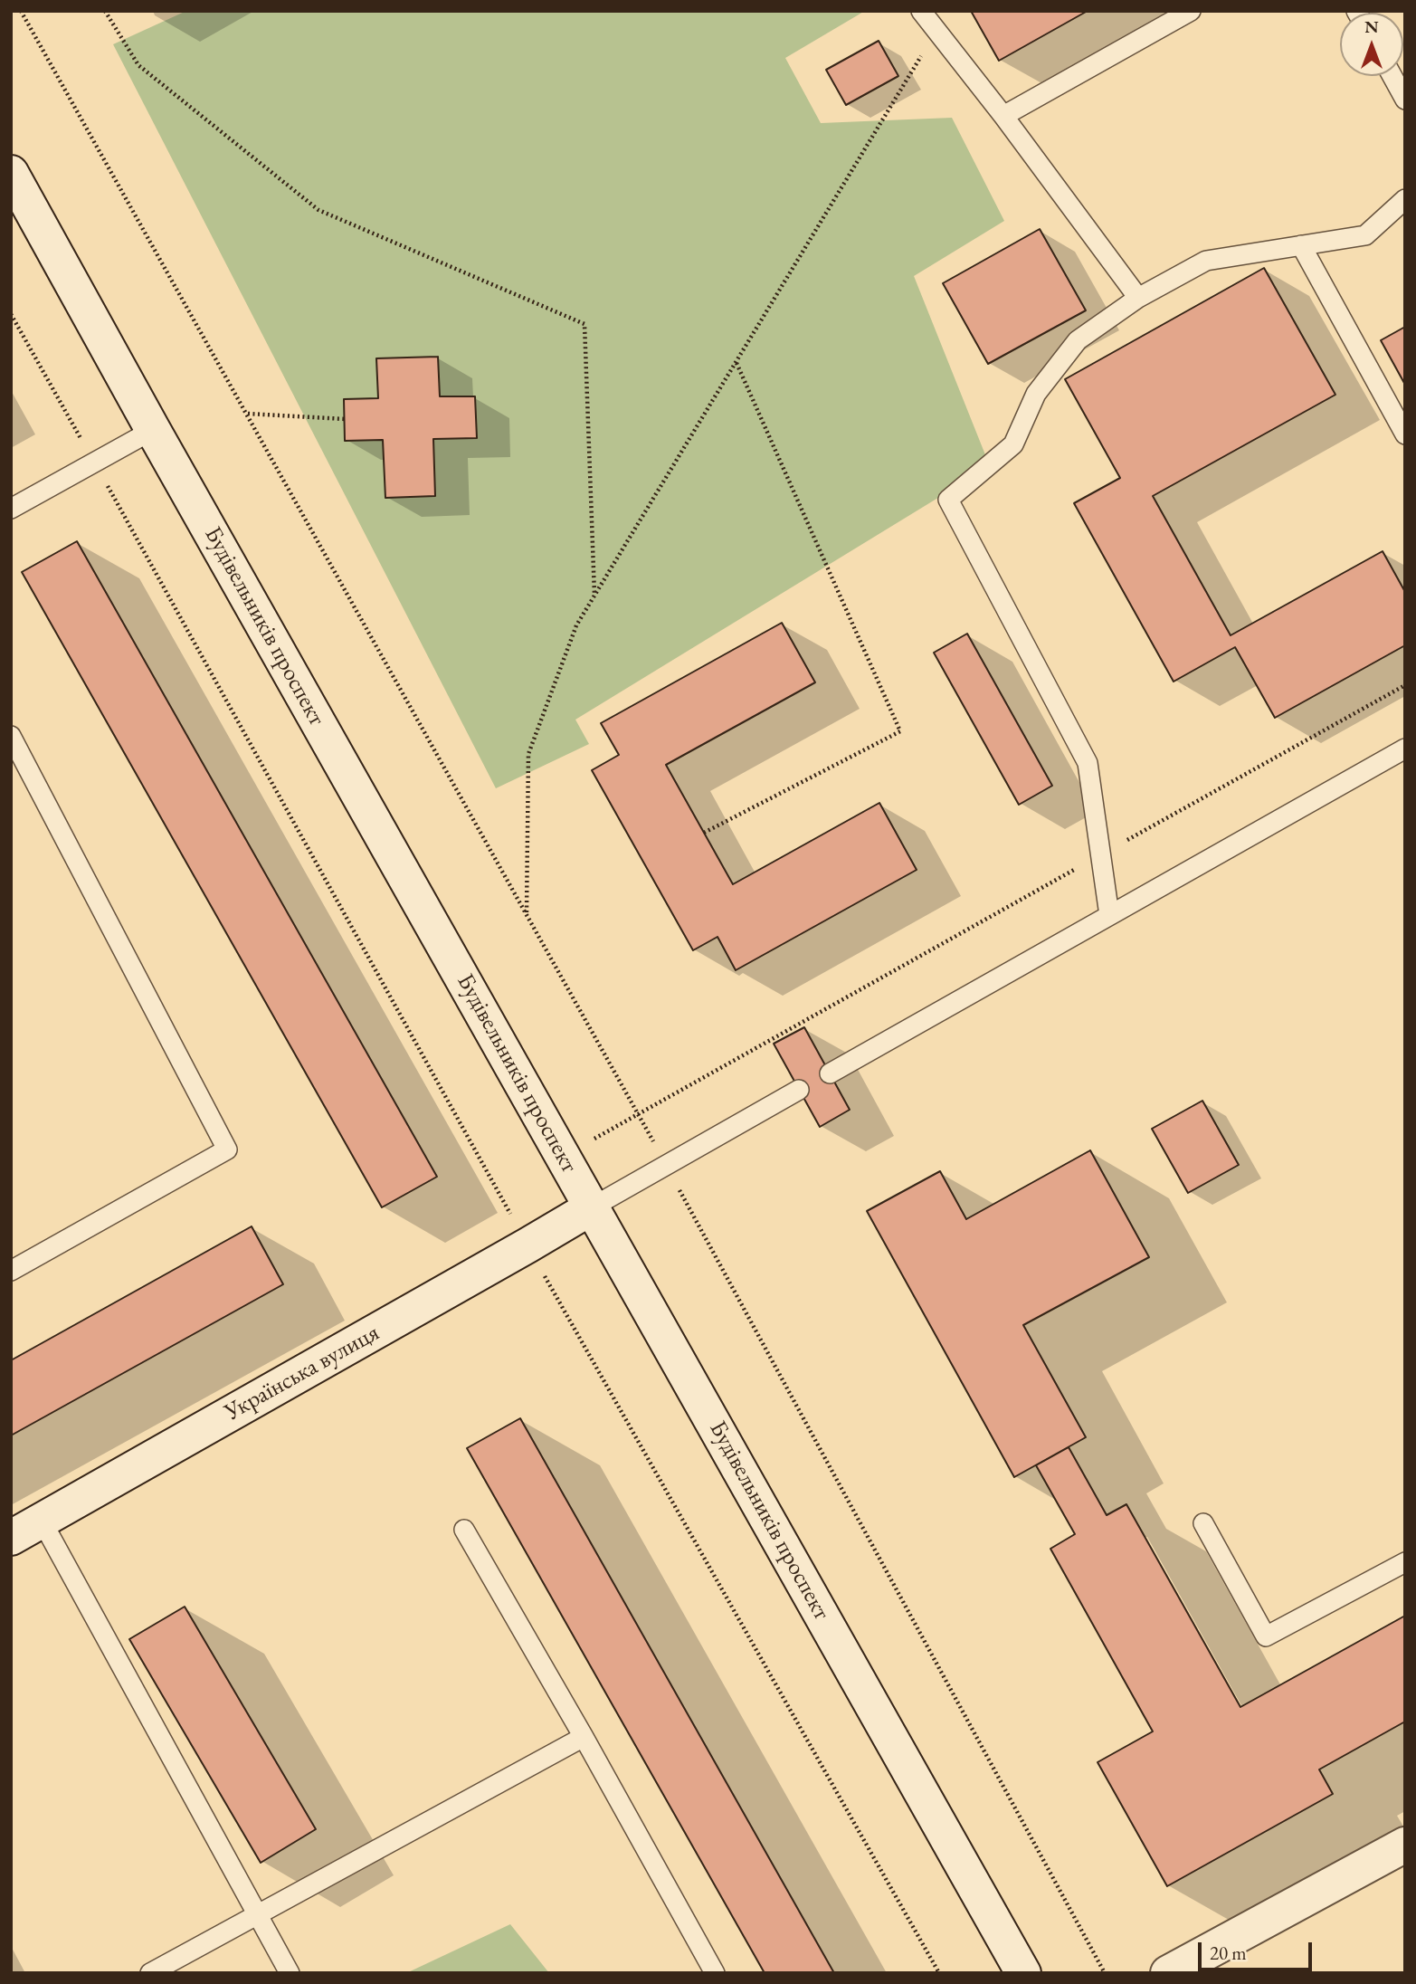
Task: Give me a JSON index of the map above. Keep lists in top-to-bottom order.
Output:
{
  "streets": {
    "street": ["Будівельників проспект", "Українська вулиця"]
  },
  "crossings": [
    ["Будівельників проспект", "Українська вулиця"]
  ],
  "scale_bar": "20 m",
  "north": "top"
}
